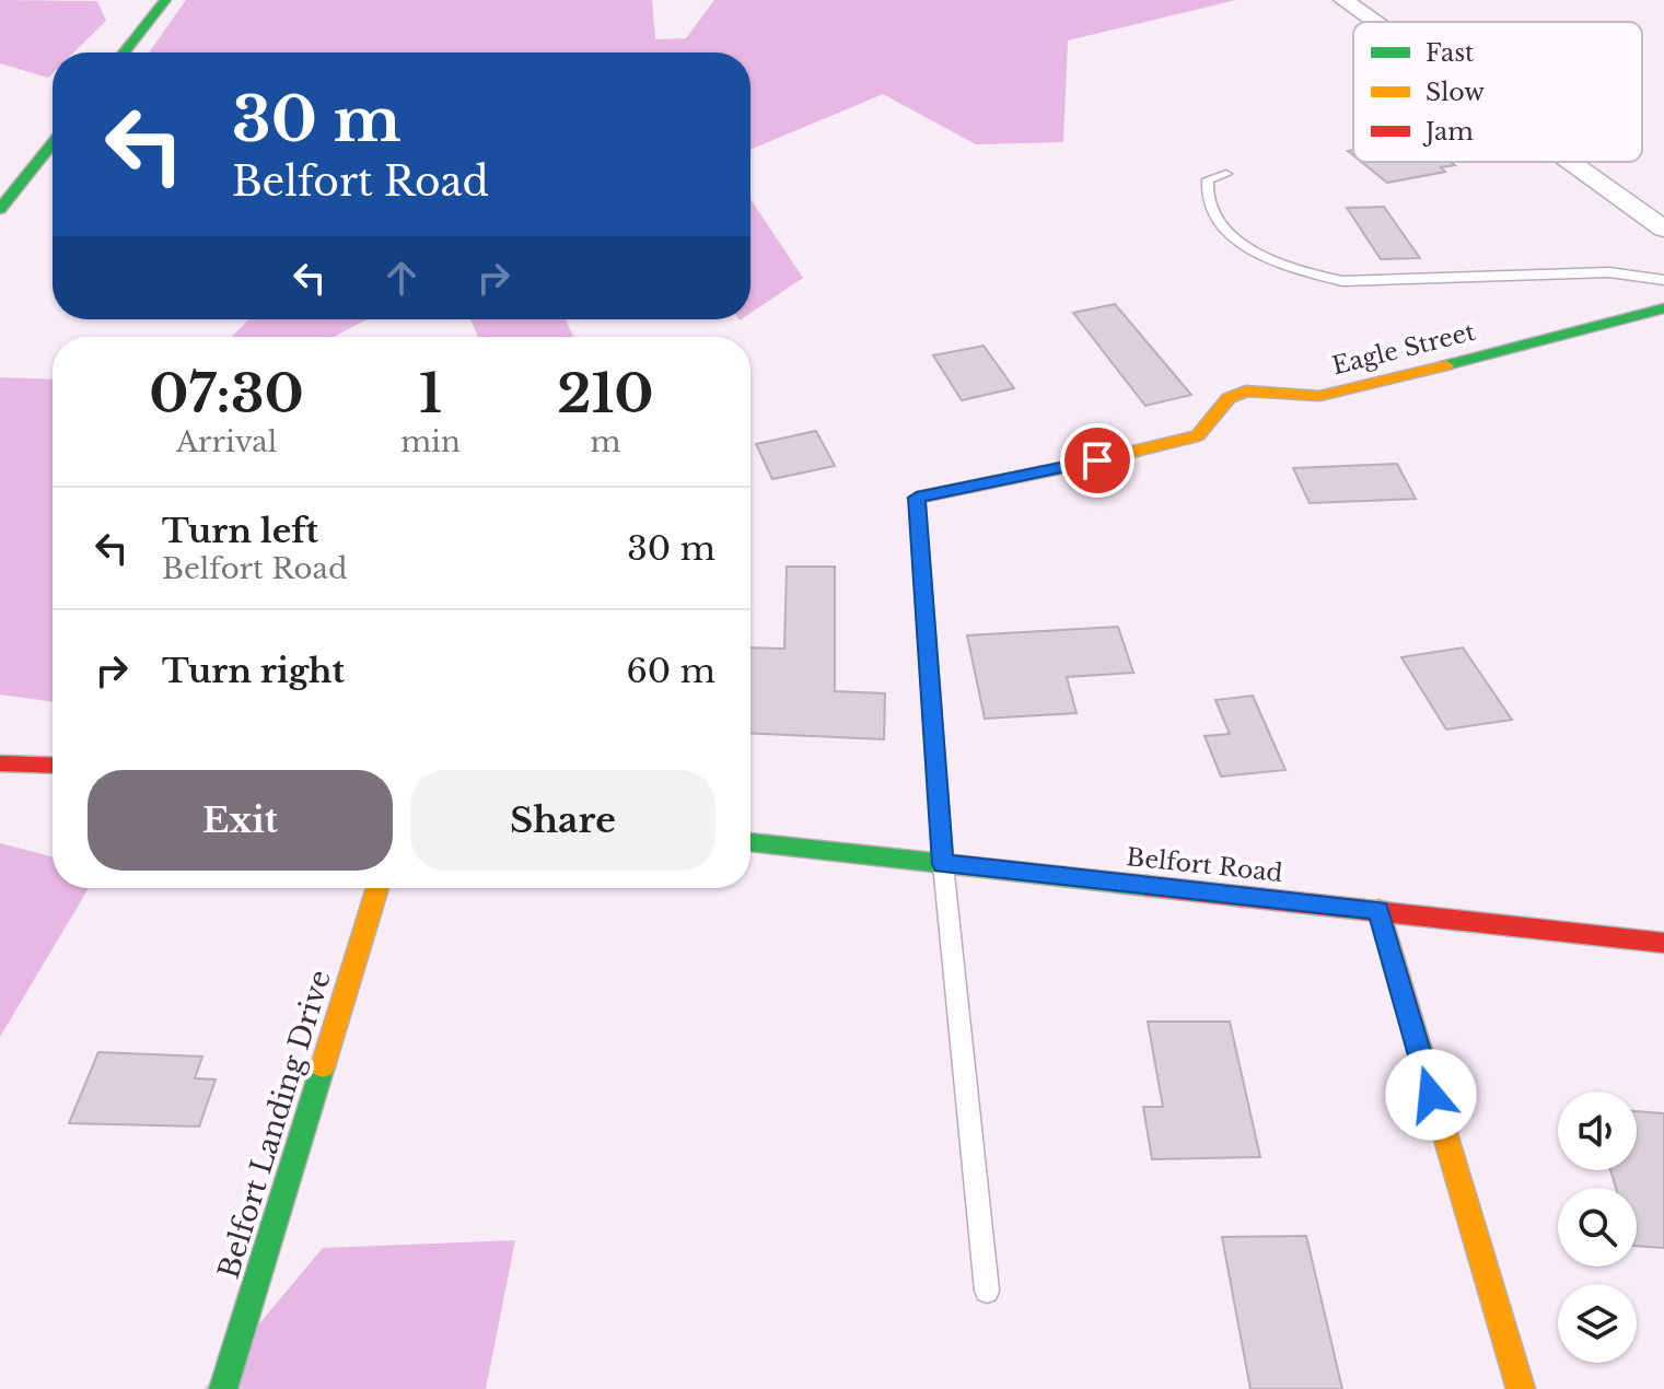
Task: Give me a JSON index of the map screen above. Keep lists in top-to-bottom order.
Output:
{
  "streets": {
    "street": ["Eagle Street", "Belfort Road", "Belfort Landing Drive"]
  },
  "legend": ["Fast", "Slow", "Jam"],
  "page": {
    "turn": ["30 m", "Belfort Road"],
    "eta": [
      "07:30",
      "Arrival",
      "1",
      "min",
      "210",
      "m"
    ],
    "list": [
      {
        "name": "Turn left",
        "note": "Belfort Road",
        "value": "30 m"
      },
      {
        "name": "Turn right",
        "value": "60 m"
      }
    ],
    "buttons": ["Exit", "Share"]
  }
}
